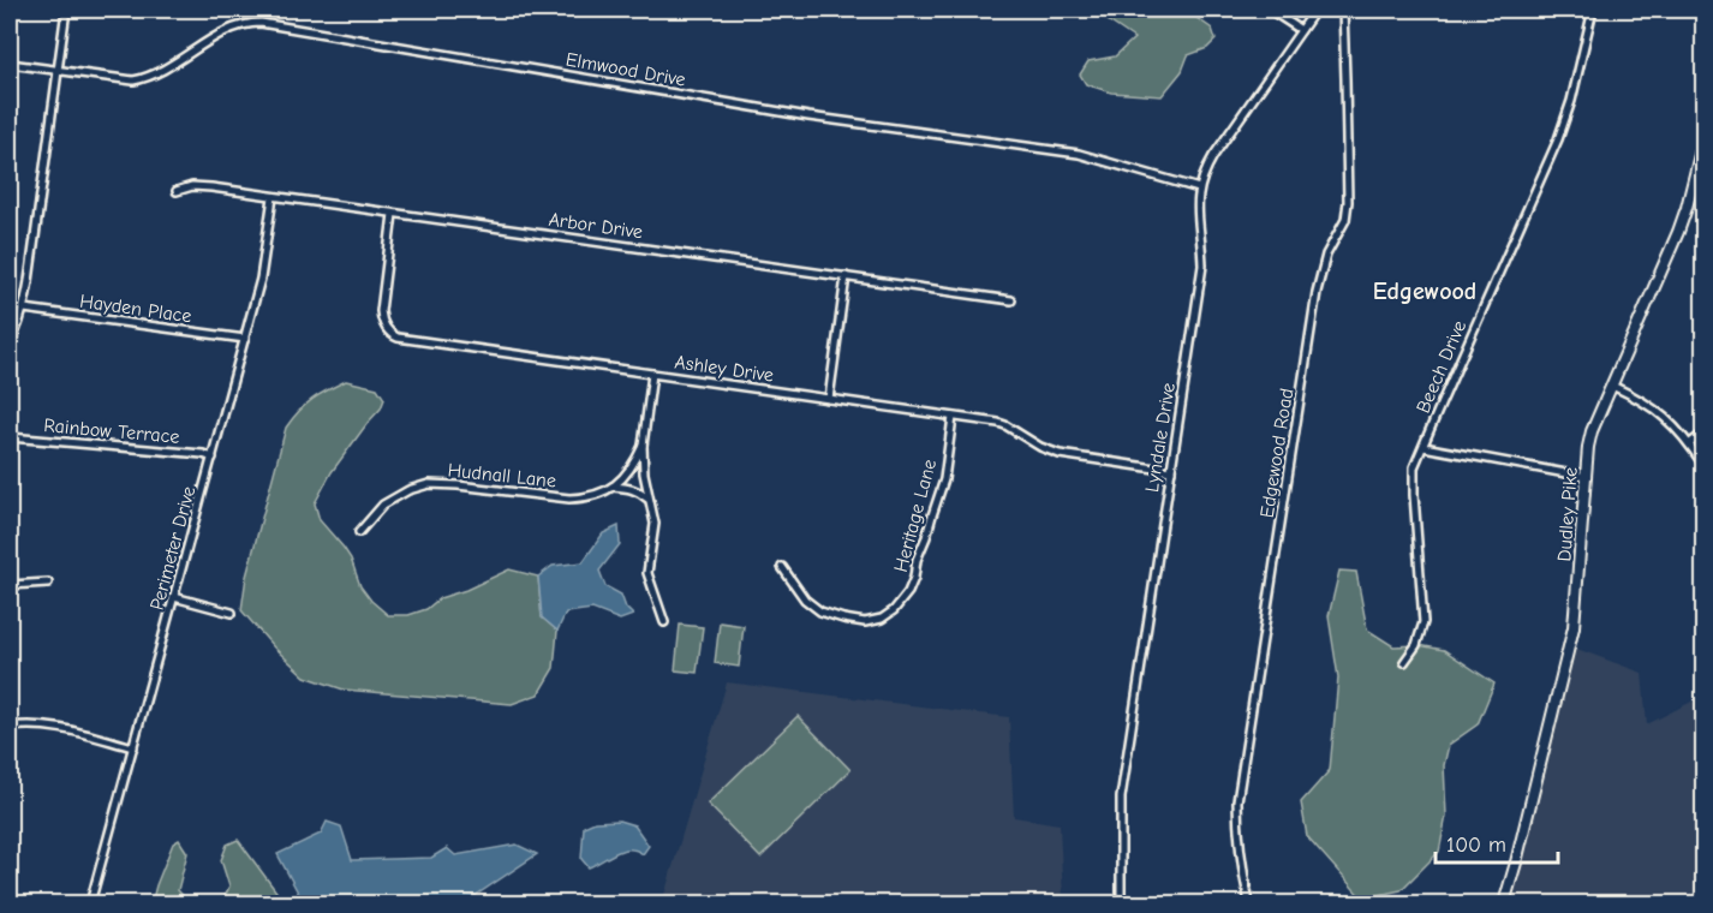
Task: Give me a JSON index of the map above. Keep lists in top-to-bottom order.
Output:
{
  "streets": {
    "street": [
      "Elmwood Drive",
      "Arbor Drive",
      "Hayden Place",
      "Beech Drive",
      "Ashley Drive",
      "Rainbow Terrace",
      "Lyndale Drive",
      "Edgewood Road",
      "Hudnall Lane",
      "Dudley Pike",
      "Heritage Lane",
      "Perimeter Drive"
    ]
  },
  "crossings": [
    ["Elmwood Drive", "Lyndale Drive"],
    ["Arbor Drive", "Ashley Drive"],
    ["Arbor Drive", "Perimeter Drive"],
    ["Hayden Place", "Perimeter Drive"],
    ["Ashley Drive", "Lyndale Drive"],
    ["Ashley Drive", "Heritage Lane"],
    ["Rainbow Terrace", "Perimeter Drive"]
  ],
  "districts": ["Edgewood"],
  "scale_bar": "100 m"
}
